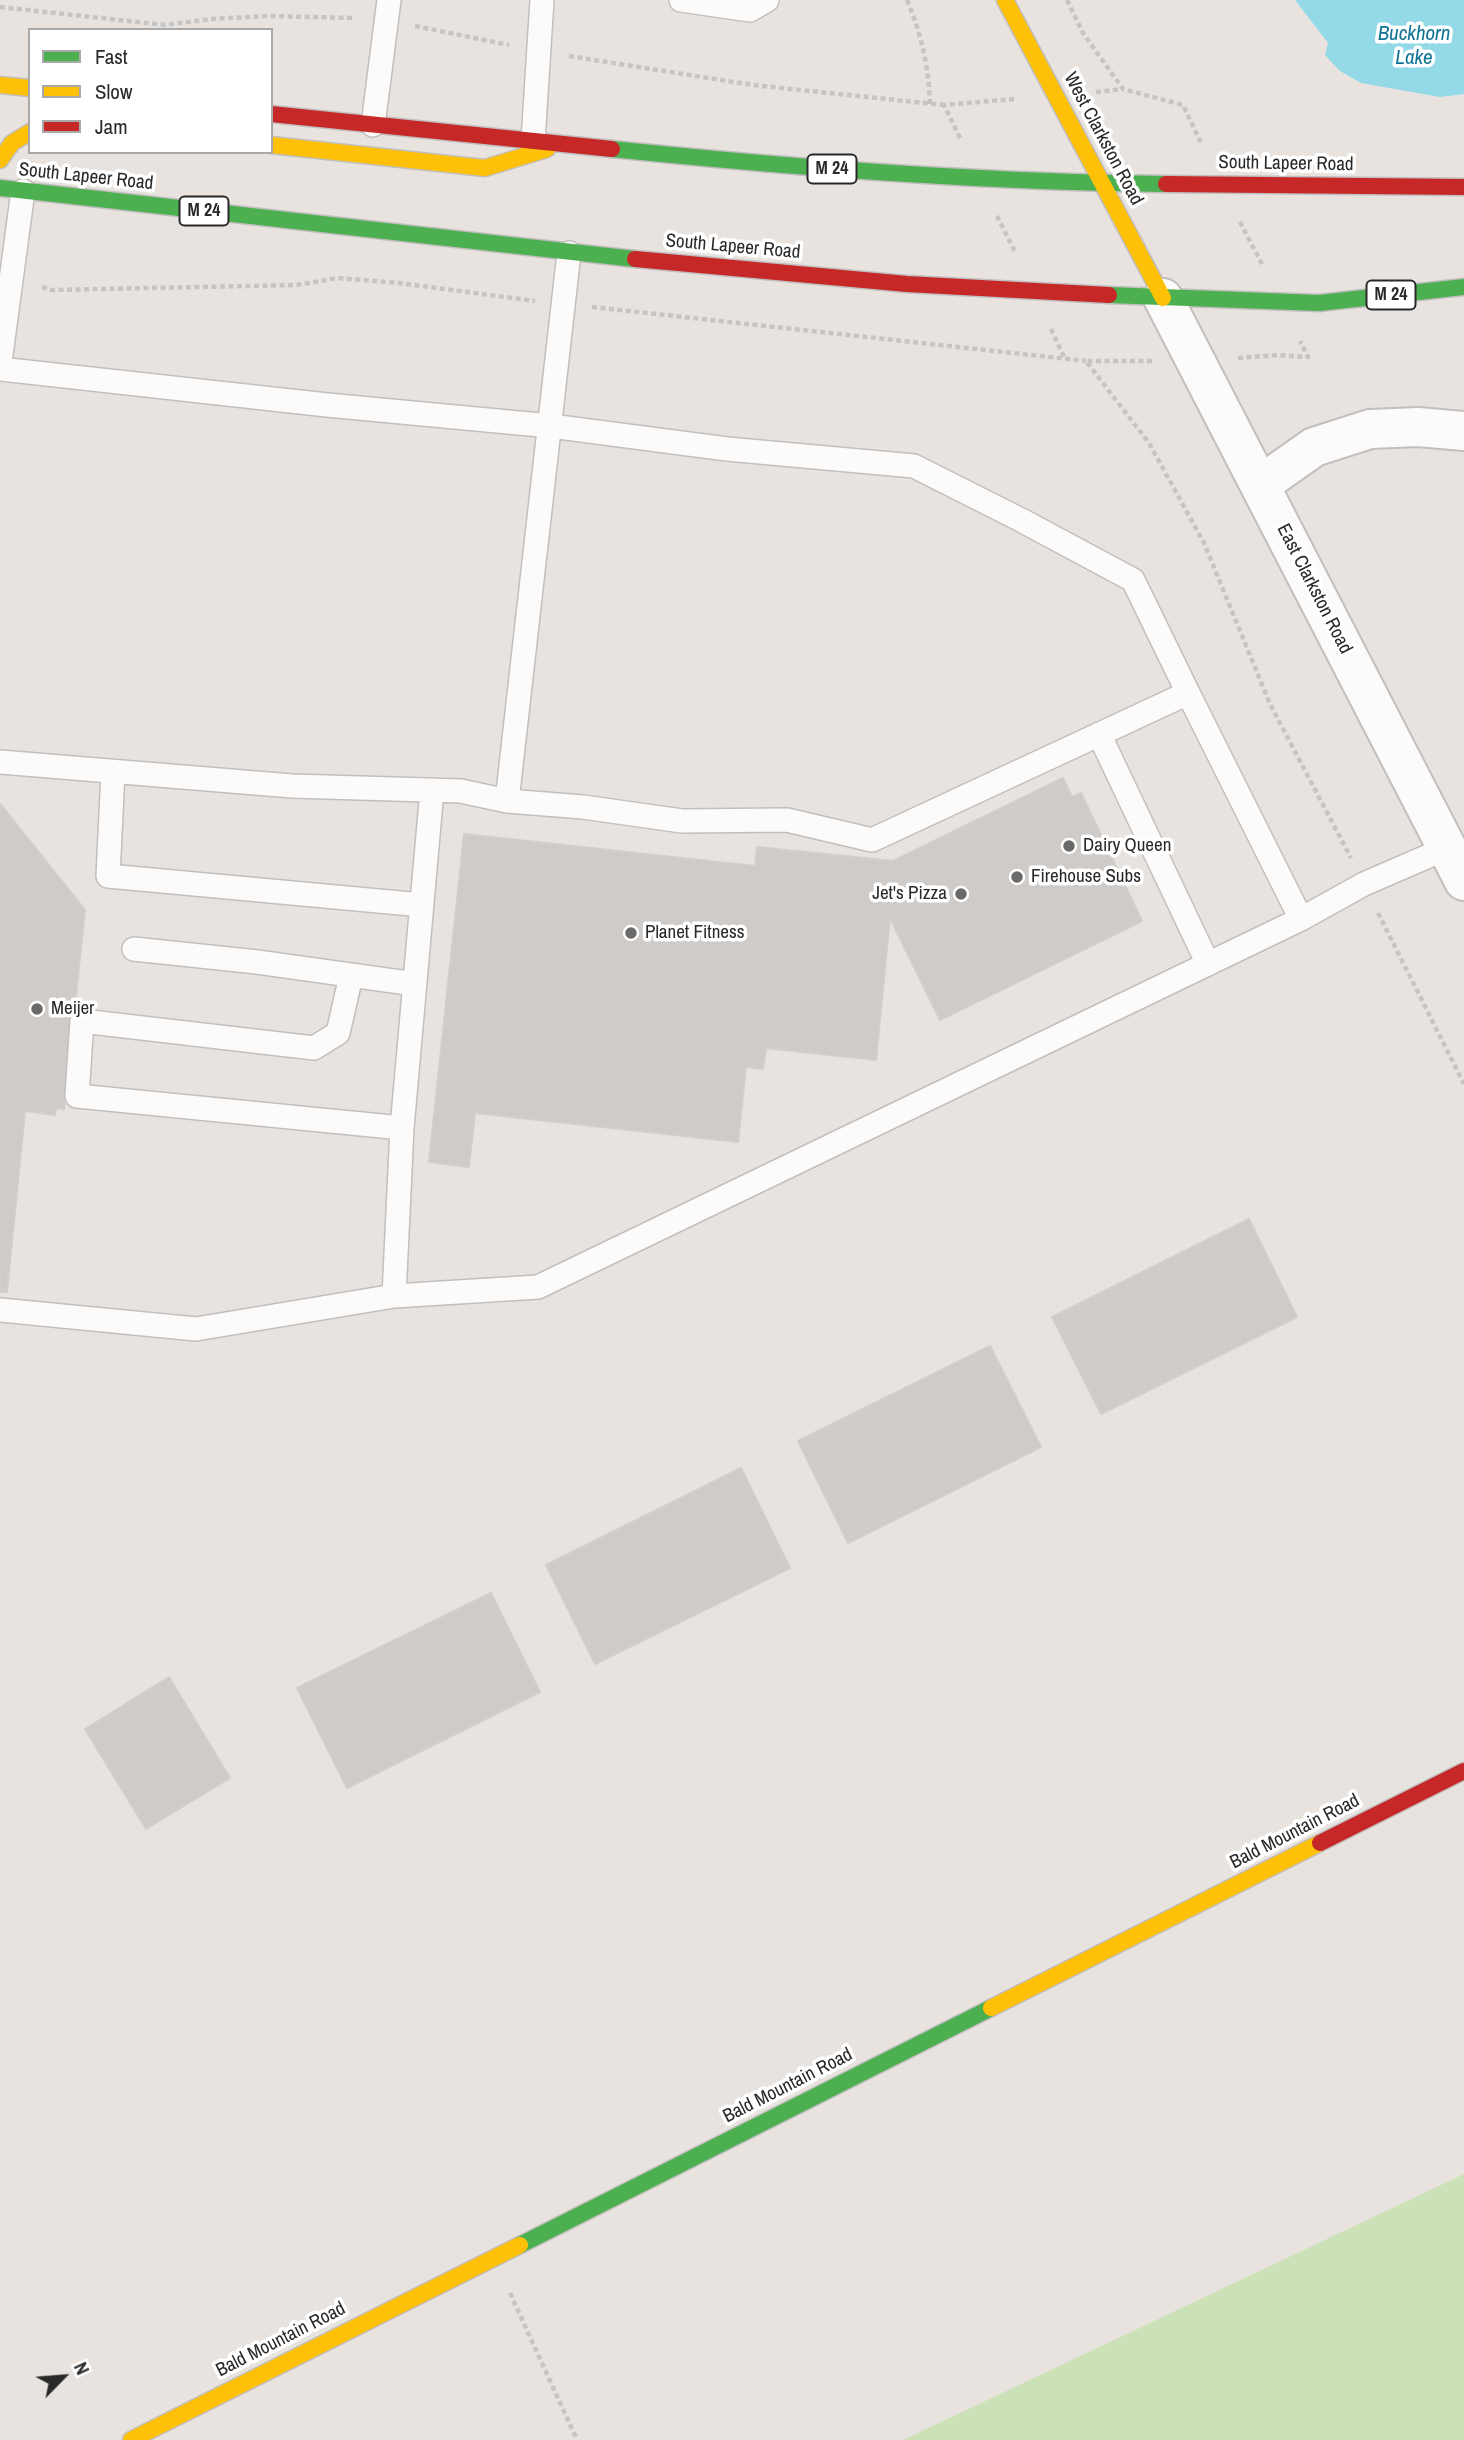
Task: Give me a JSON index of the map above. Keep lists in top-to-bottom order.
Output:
{
  "streets": {
    "main road": [
      "West Clarkston Road",
      "South Lapeer Road",
      "M 24",
      "Bald Mountain Road"
    ],
    "street": ["East Clarkston Road"]
  },
  "crossings": [
    ["West Clarkston Road", "South Lapeer Road"],
    ["West Clarkston Road", "East Clarkston Road"],
    ["South Lapeer Road", "East Clarkston Road"]
  ],
  "water": ["Buckhorn Lake"],
  "places": [
    "Dairy Queen",
    "Firehouse Subs",
    "Jet's Pizza",
    "Planet Fitness",
    "Meijer"
  ],
  "legend": ["Fast", "Slow", "Jam"],
  "north": "top right"
}
